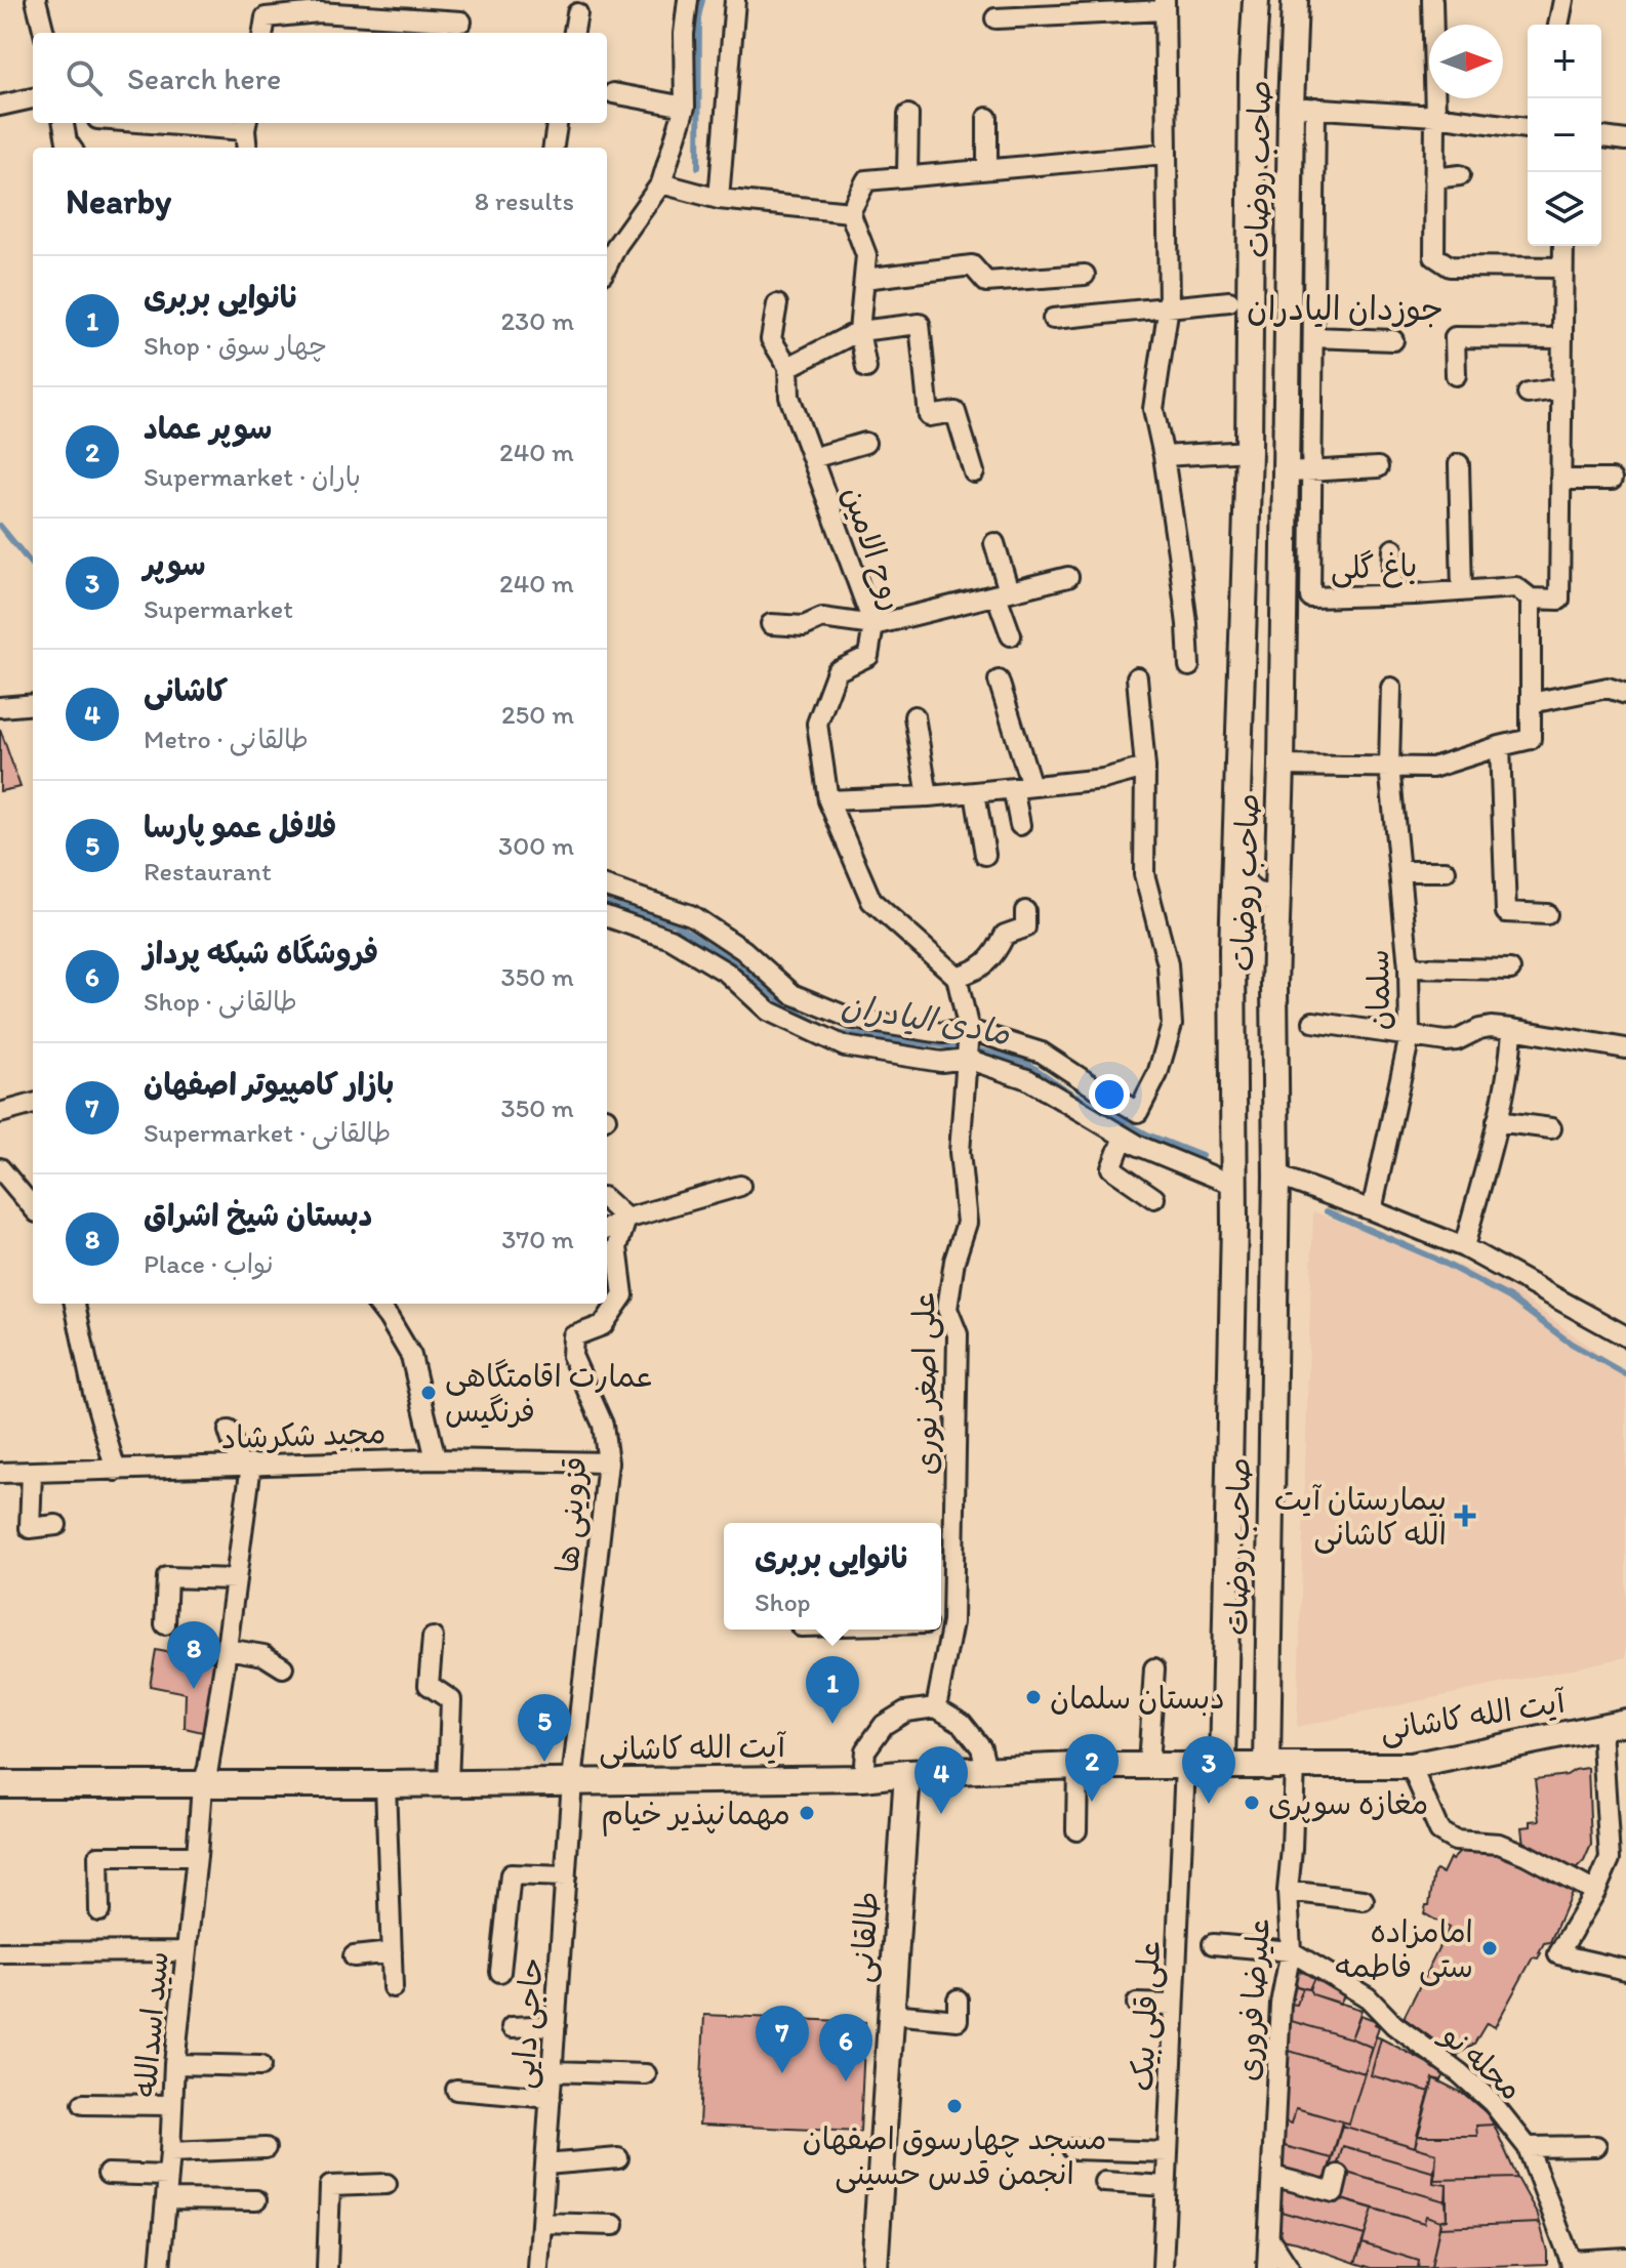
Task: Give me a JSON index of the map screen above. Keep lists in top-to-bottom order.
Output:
{
  "streets": {
    "street": [
      "صاحب روضات",
      "روح الامین",
      "باغ گلی",
      "سلمان",
      "علی اصغر نوری",
      "مجید شکرشاد",
      "قزوینی ها",
      "آیت الله کاشانی",
      "طالقانی",
      "علیرضا فروری",
      "علی قلی بیک",
      "حاجی دایی",
      "سید اسدالله",
      "محله نو"
    ]
  },
  "crossings": [
    ["صاحب روضات", "آیت الله کاشانی"],
    ["مجید شکرشاد", "قزوینی ها"],
    ["مجید شکرشاد", "سید اسدالله"],
    ["قزوینی ها", "آیت الله کاشانی"],
    ["قزوینی ها", "حاجی دایی"],
    ["آیت الله کاشانی", "طالقانی"],
    ["آیت الله کاشانی", "علیرضا فروری"],
    ["آیت الله کاشانی", "علی قلی بیک"],
    ["آیت الله کاشانی", "حاجی دایی"],
    ["آیت الله کاشانی", "سید اسدالله"],
    ["علیرضا فروری", "محله نو"]
  ],
  "districts": ["جوزدان الیادران"],
  "water": ["مادی الیادران"],
  "places": {
    "other": [
      "عمارت اقامتگاهی فرنگیس",
      "دبستان سلمان",
      "مغازه سوپری",
      "مهمانپذیر خیام",
      "امامزاده ستی فاطمه",
      "مسجد چهارسوق اصفهان انجمن قدس حسینی"
    ],
    "health": ["بیمارستان آیت الله کاشانی"]
  },
  "north": "right",
  "page": {
    "map_buttons": ["+", "−"],
    "search": "Search here",
    "heading": ["Nearby", "8 results"],
    "list": [
      {
        "mark": "1",
        "name": "نانوایی بربری",
        "note": "Shop · چهار سوق",
        "value": "230 m"
      },
      {
        "mark": "2",
        "name": "سوپر عماد",
        "note": "Supermarket · باران",
        "value": "240 m"
      },
      {
        "mark": "3",
        "name": "سوپر",
        "note": "Supermarket",
        "value": "240 m"
      },
      {
        "mark": "4",
        "name": "کاشانی",
        "note": "Metro · طالقانی",
        "value": "250 m"
      },
      {
        "mark": "5",
        "name": "فلافل عمو پارسا",
        "note": "Restaurant",
        "value": "300 m"
      },
      {
        "mark": "6",
        "name": "فروشگاه شبکه پرداز",
        "note": "Shop · طالقانی",
        "value": "350 m"
      },
      {
        "mark": "7",
        "name": "بازار کامپیوتر اصفهان",
        "note": "Supermarket · طالقانی",
        "value": "350 m"
      },
      {
        "mark": "8",
        "name": "دبستان شیخ اشراق",
        "note": "Place · نواب",
        "value": "370 m"
      }
    ],
    "popup": ["نانوایی بربری", "Shop"],
    "pins": [
      "8",
      "1",
      "5",
      "2",
      "3",
      "4",
      "7",
      "6"
    ]
  }
}
